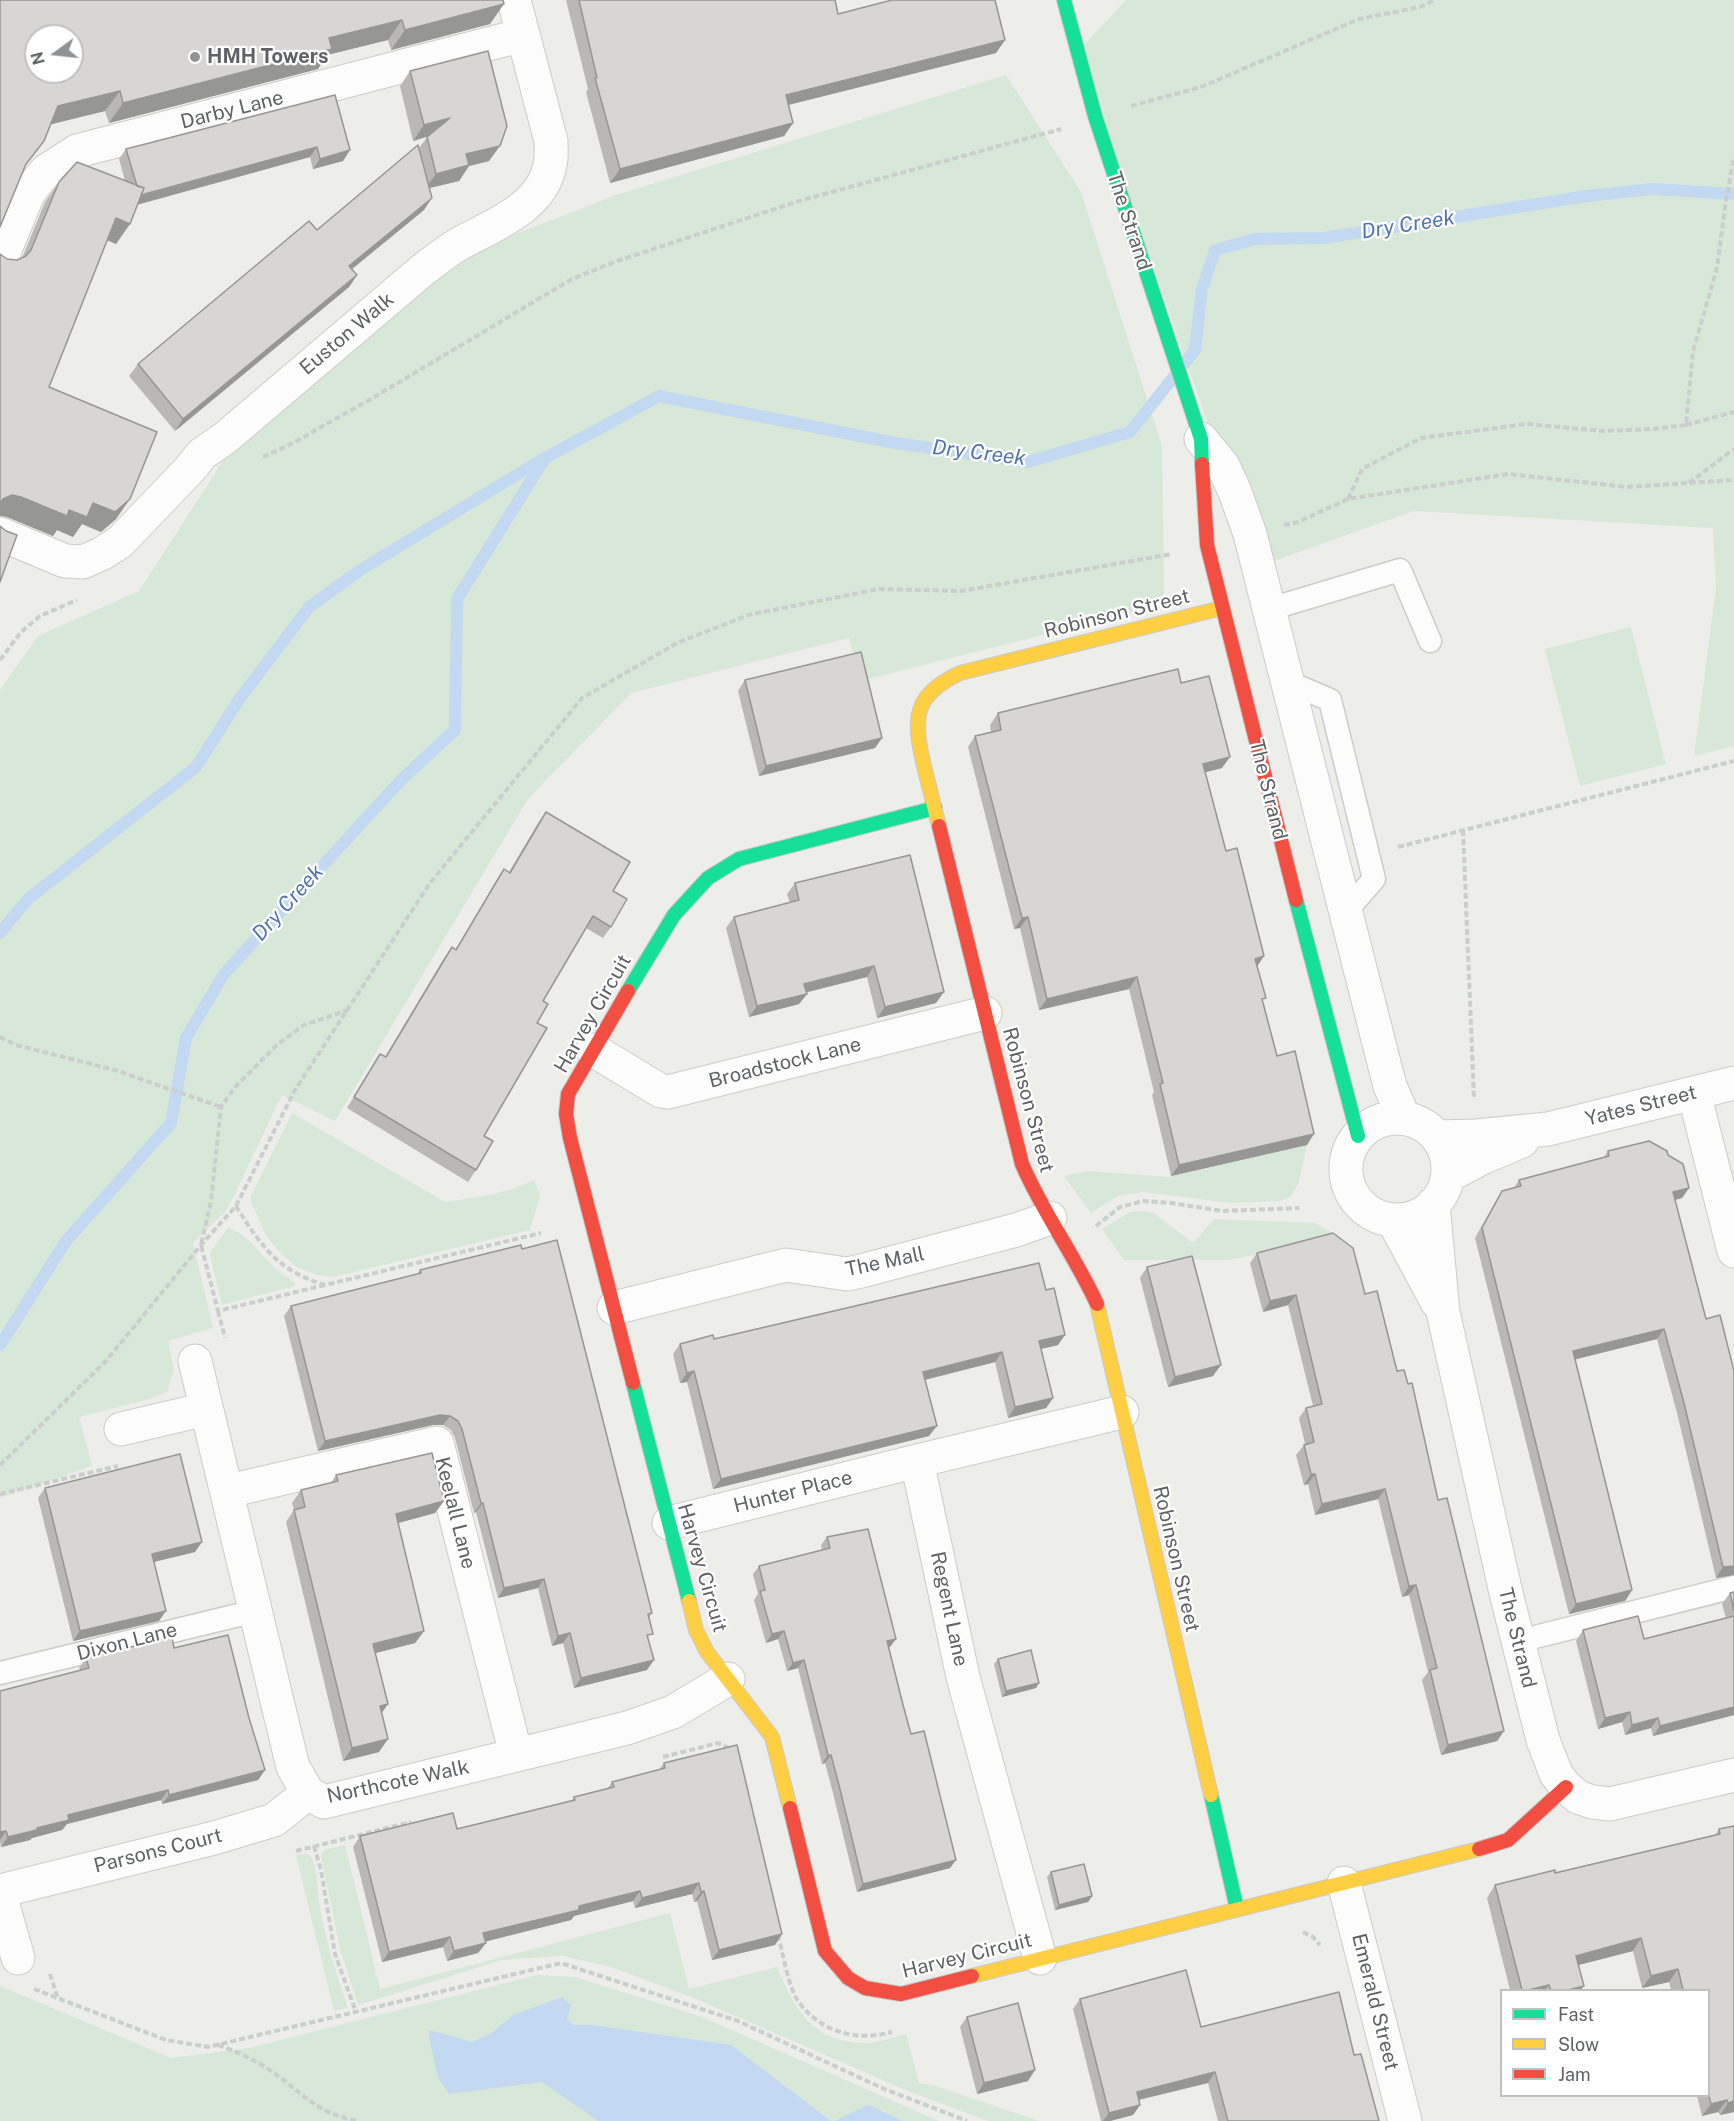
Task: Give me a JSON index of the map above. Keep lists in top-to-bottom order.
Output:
{
  "streets": {
    "street": [
      "Darby Lane",
      "The Strand",
      "Euston Walk",
      "Robinson Street",
      "Harvey Circuit",
      "Broadstock Lane",
      "Yates Street",
      "The Mall",
      "Hunter Place",
      "Keelall Lane",
      "Regent Lane",
      "Northcote Walk",
      "Parsons Court",
      "Emerald Street"
    ],
    "lane": ["Dixon Lane"]
  },
  "crossings": [
    ["Darby Lane", "Euston Walk"],
    ["The Strand", "Robinson Street"],
    ["The Strand", "Harvey Circuit"],
    ["The Strand", "Yates Street"],
    ["Robinson Street", "Harvey Circuit"],
    ["Robinson Street", "Broadstock Lane"],
    ["Robinson Street", "The Mall"],
    ["Harvey Circuit", "Broadstock Lane"],
    ["Harvey Circuit", "The Mall"],
    ["Harvey Circuit", "Hunter Place"],
    ["Harvey Circuit", "Regent Lane"],
    ["Harvey Circuit", "Northcote Walk"],
    ["Harvey Circuit", "Emerald Street"],
    ["Hunter Place", "Regent Lane"],
    ["Keelall Lane", "Northcote Walk"],
    ["Dixon Lane", "Northcote Walk"],
    ["Northcote Walk", "Parsons Court"]
  ],
  "water": ["Dry Creek"],
  "places": ["HMH Towers"],
  "legend": ["Fast", "Slow", "Jam"],
  "north": "left"
}
